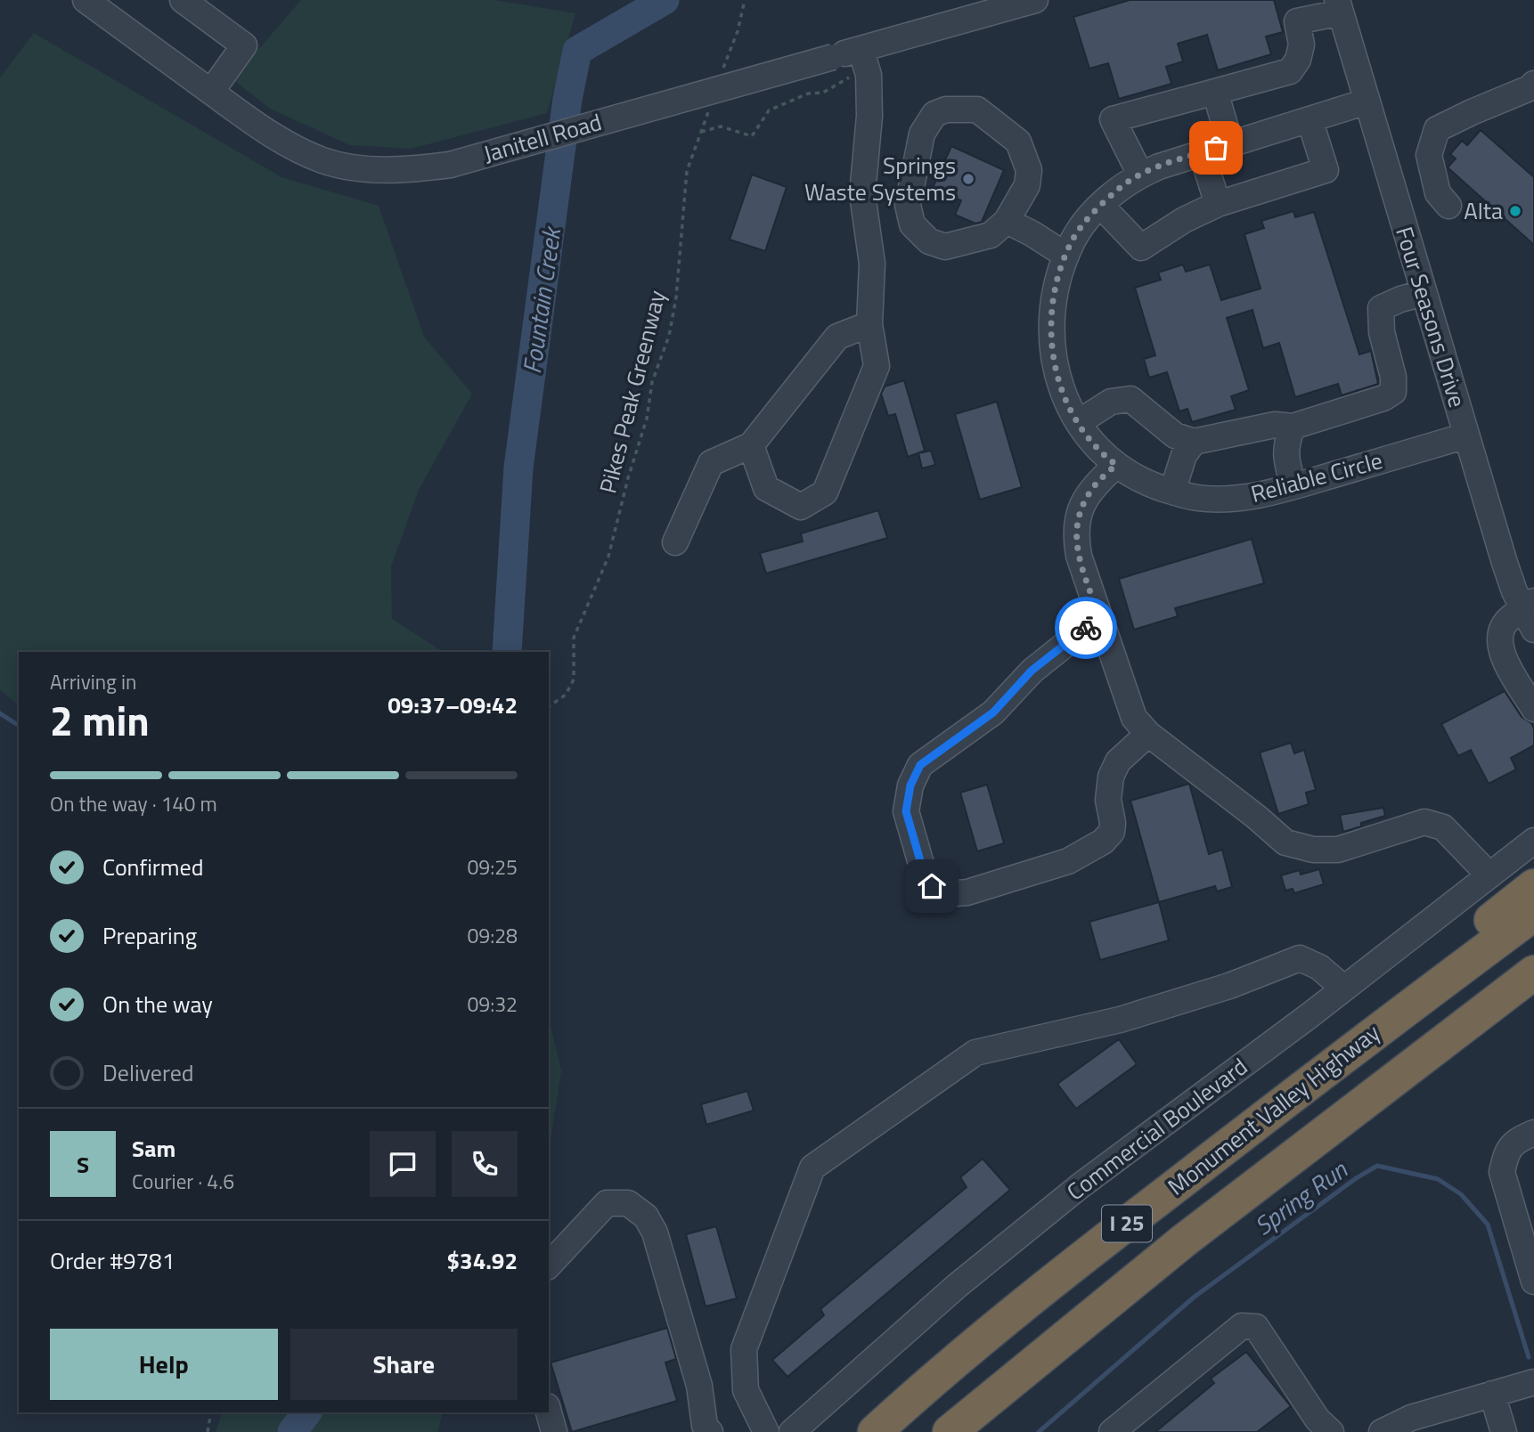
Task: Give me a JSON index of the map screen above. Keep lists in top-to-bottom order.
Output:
{
  "streets": {
    "highway": ["Monument Valley Highway", "I 25"],
    "street": [
      "Janitell Road",
      "Four Seasons Drive",
      "Reliable Circle",
      "Commercial Boulevard"
    ],
    "path": ["Pikes Peak Greenway"]
  },
  "crossings": [
    ["Four Seasons Drive", "Reliable Circle"]
  ],
  "water": ["Fountain Creek", "Spring Run"],
  "places": ["Springs Waste Systems", "Alta"],
  "page": {
    "heading": ["2 min", "Arriving in", "09:37–09:42"],
    "panel": [
      "Sam",
      "Courier · 4.6",
      "Order #9781",
      "$34.92"
    ],
    "bar": "On the way · 140 m",
    "list": [
      ["Confirmed", "09:25"],
      ["Preparing", "09:28"],
      ["On the way", "09:32"],
      "Delivered"
    ],
    "round": "S",
    "buttons": ["Help", "Share"]
  }
}
